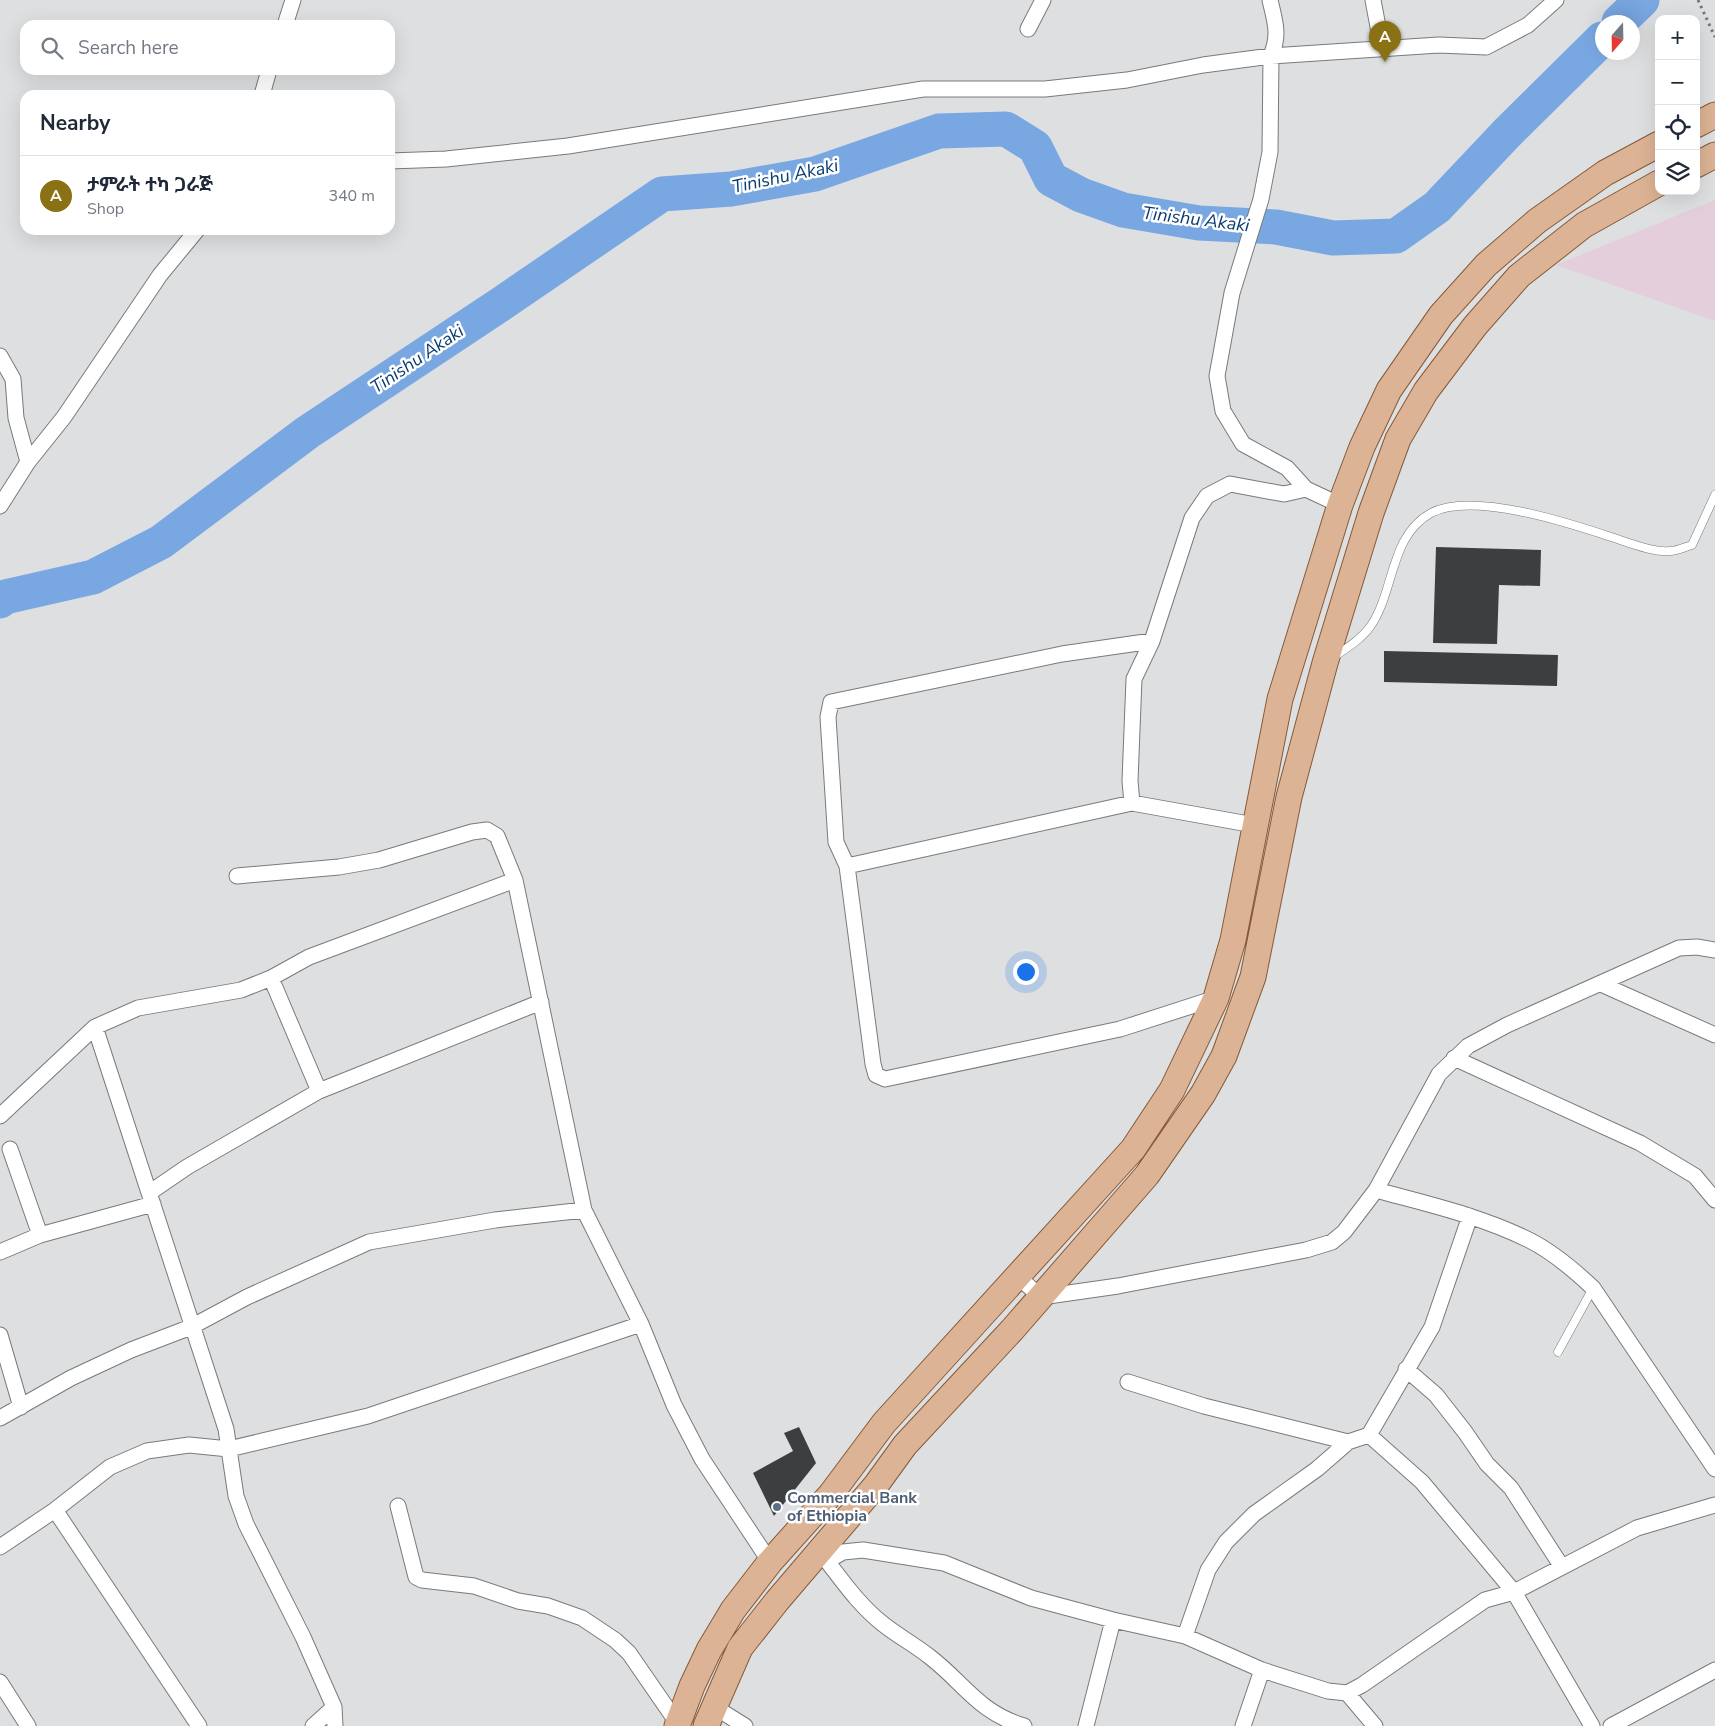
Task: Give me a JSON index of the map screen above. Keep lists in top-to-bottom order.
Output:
{
  "water": ["Tinishu Akaki"],
  "places": ["Commercial Bank of Ethiopia"],
  "north": "bottom",
  "page": {
    "map_buttons": ["+", "−"],
    "search": "Search here",
    "pins": "A",
    "heading": "Nearby",
    "list": [
      {
        "mark": "A",
        "name": "ታምራት ተካ ጋራጅ",
        "note": "Shop",
        "value": "340 m"
      }
    ]
  }
}
